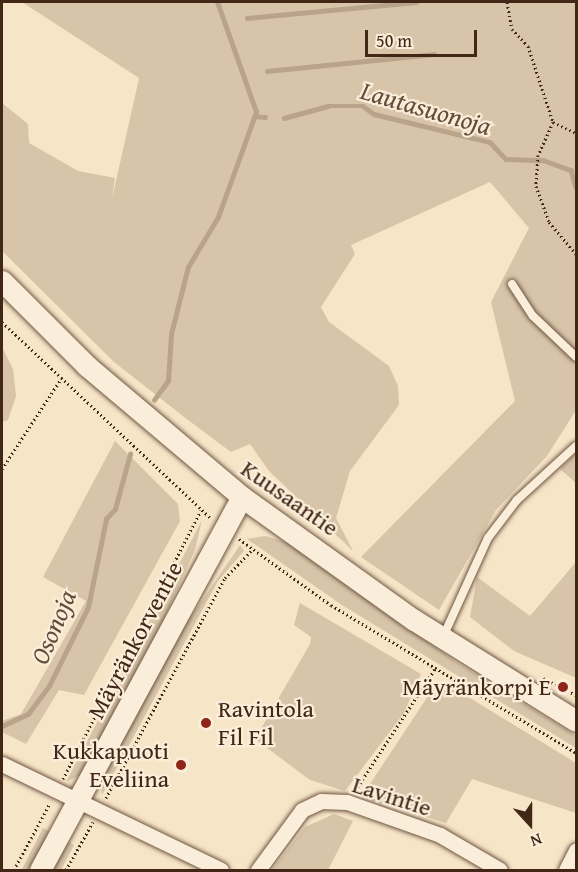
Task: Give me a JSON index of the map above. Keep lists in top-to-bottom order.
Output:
{
  "streets": {
    "main road": ["Kuusaantie", "Mäyränkorventie"],
    "street": ["Lavintie"]
  },
  "crossings": [
    ["Kuusaantie", "Mäyränkorventie"]
  ],
  "water": ["Lautasuonoja", "Osonoja"],
  "places": ["Mäyränkorpi E", "Ravintola Fil Fil", "Kukkapuoti Eveliina"],
  "scale_bar": "50 m",
  "north": "bottom"
}
